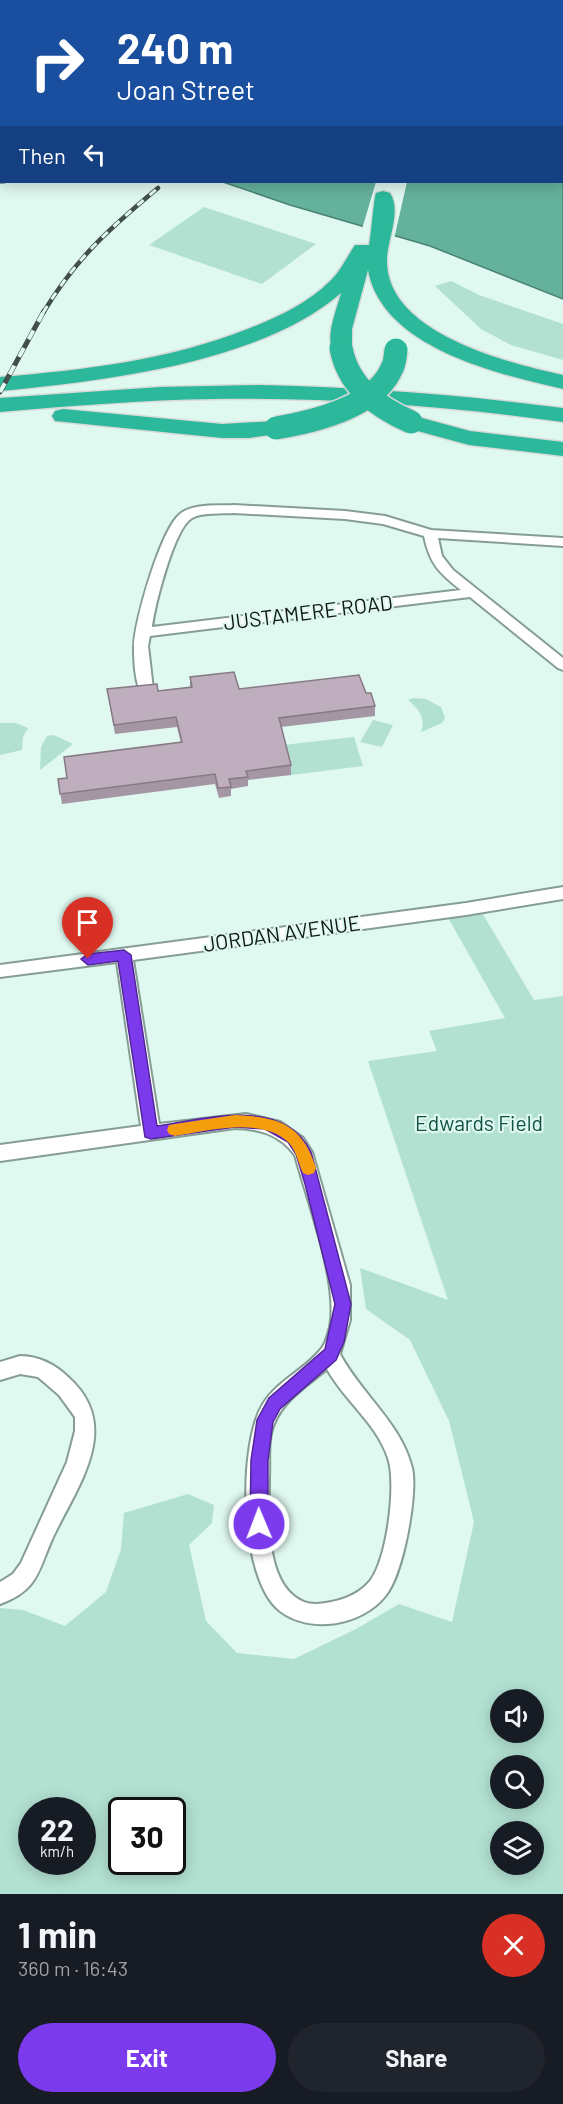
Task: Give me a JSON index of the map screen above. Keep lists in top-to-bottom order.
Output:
{
  "streets": {
    "street": ["JUSTAMERE ROAD", "JORDAN AVENUE"]
  },
  "parks": ["Edwards Field"],
  "page": {
    "turn": ["240 m", "Joan Street"],
    "then": "Then",
    "speed": "22 km/h",
    "limit": "30",
    "heading": ["1 min", "360 m · 16:43"],
    "buttons": ["Exit", "Share"]
  }
}
